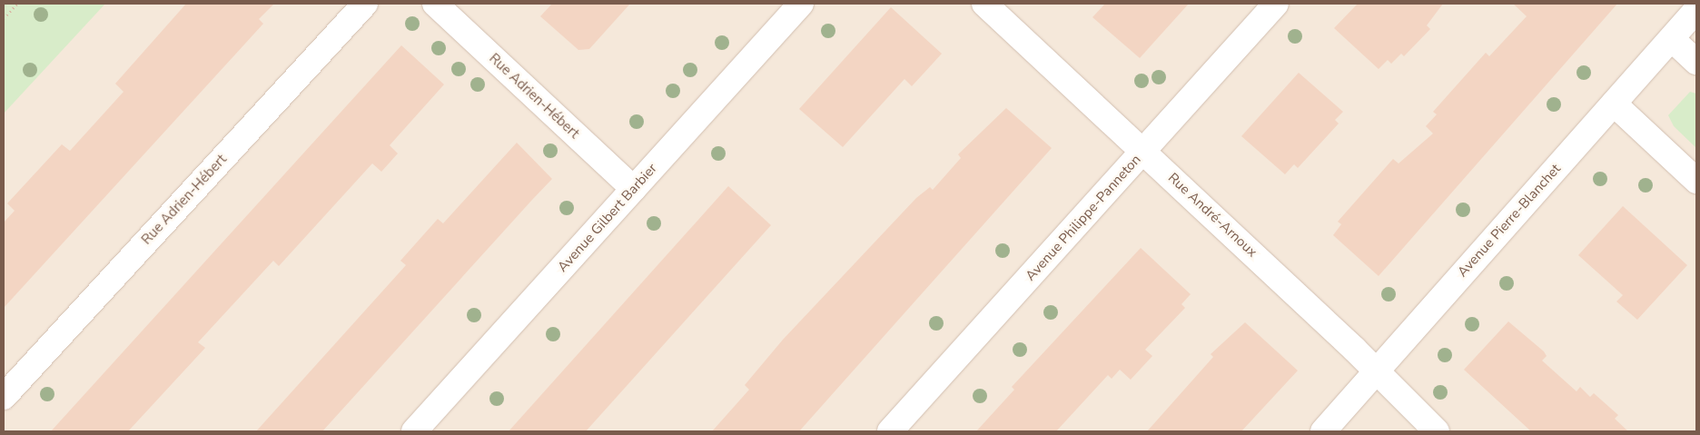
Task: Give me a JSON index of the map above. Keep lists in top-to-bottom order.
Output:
{
  "streets": {
    "street": [
      "Rue Adrien-Hébert",
      "Rue André-Arnoux",
      "Avenue Gilbert Barbier",
      "Avenue Philippe-Panneton",
      "Avenue Pierre-Blanchet"
    ]
  },
  "crossings": [
    ["Rue Adrien-Hébert", "Avenue Gilbert Barbier"],
    ["Rue André-Arnoux", "Avenue Philippe-Panneton"],
    ["Rue André-Arnoux", "Avenue Pierre-Blanchet"]
  ]
}
